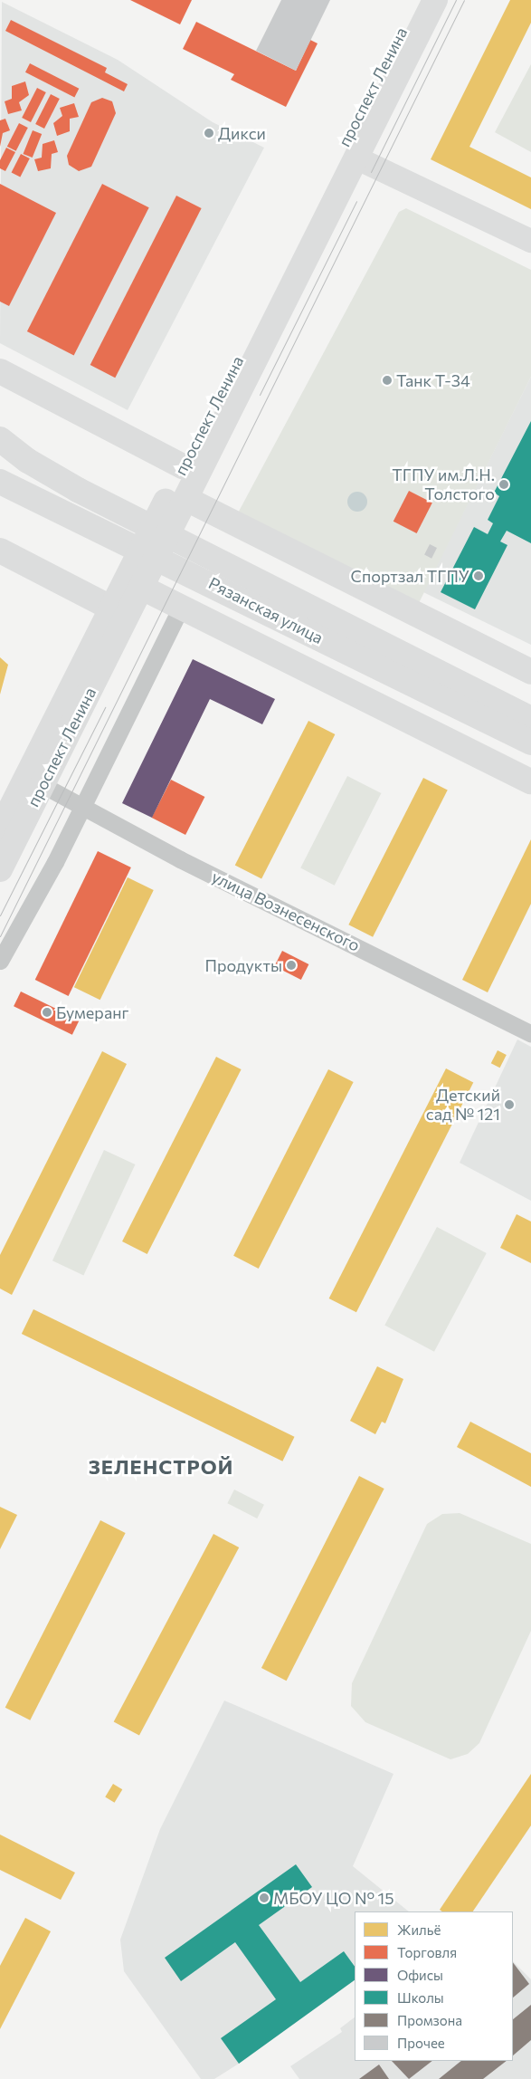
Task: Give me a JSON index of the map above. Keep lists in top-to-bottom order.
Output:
{
  "streets": {
    "main road": ["проспект Ленина", "Рязанская улица"],
    "street": ["улица Вознесенского"]
  },
  "crossings": [
    ["проспект Ленина", "улица Вознесенского"]
  ],
  "districts": ["ЗЕЛЕНСТРОЙ"],
  "places": [
    "Дикси",
    "Танк Т-34",
    "ТГПУ им.Л.Н. Толстого",
    "Спортзал ТГПУ",
    "Продукты",
    "Бумеранг",
    "Детский сад № 121",
    "МБОУ ЦО N° 15"
  ],
  "legend": [
    "Жильё",
    "Торговля",
    "Офисы",
    "Школы",
    "Промзона",
    "Прочее"
  ]
}
